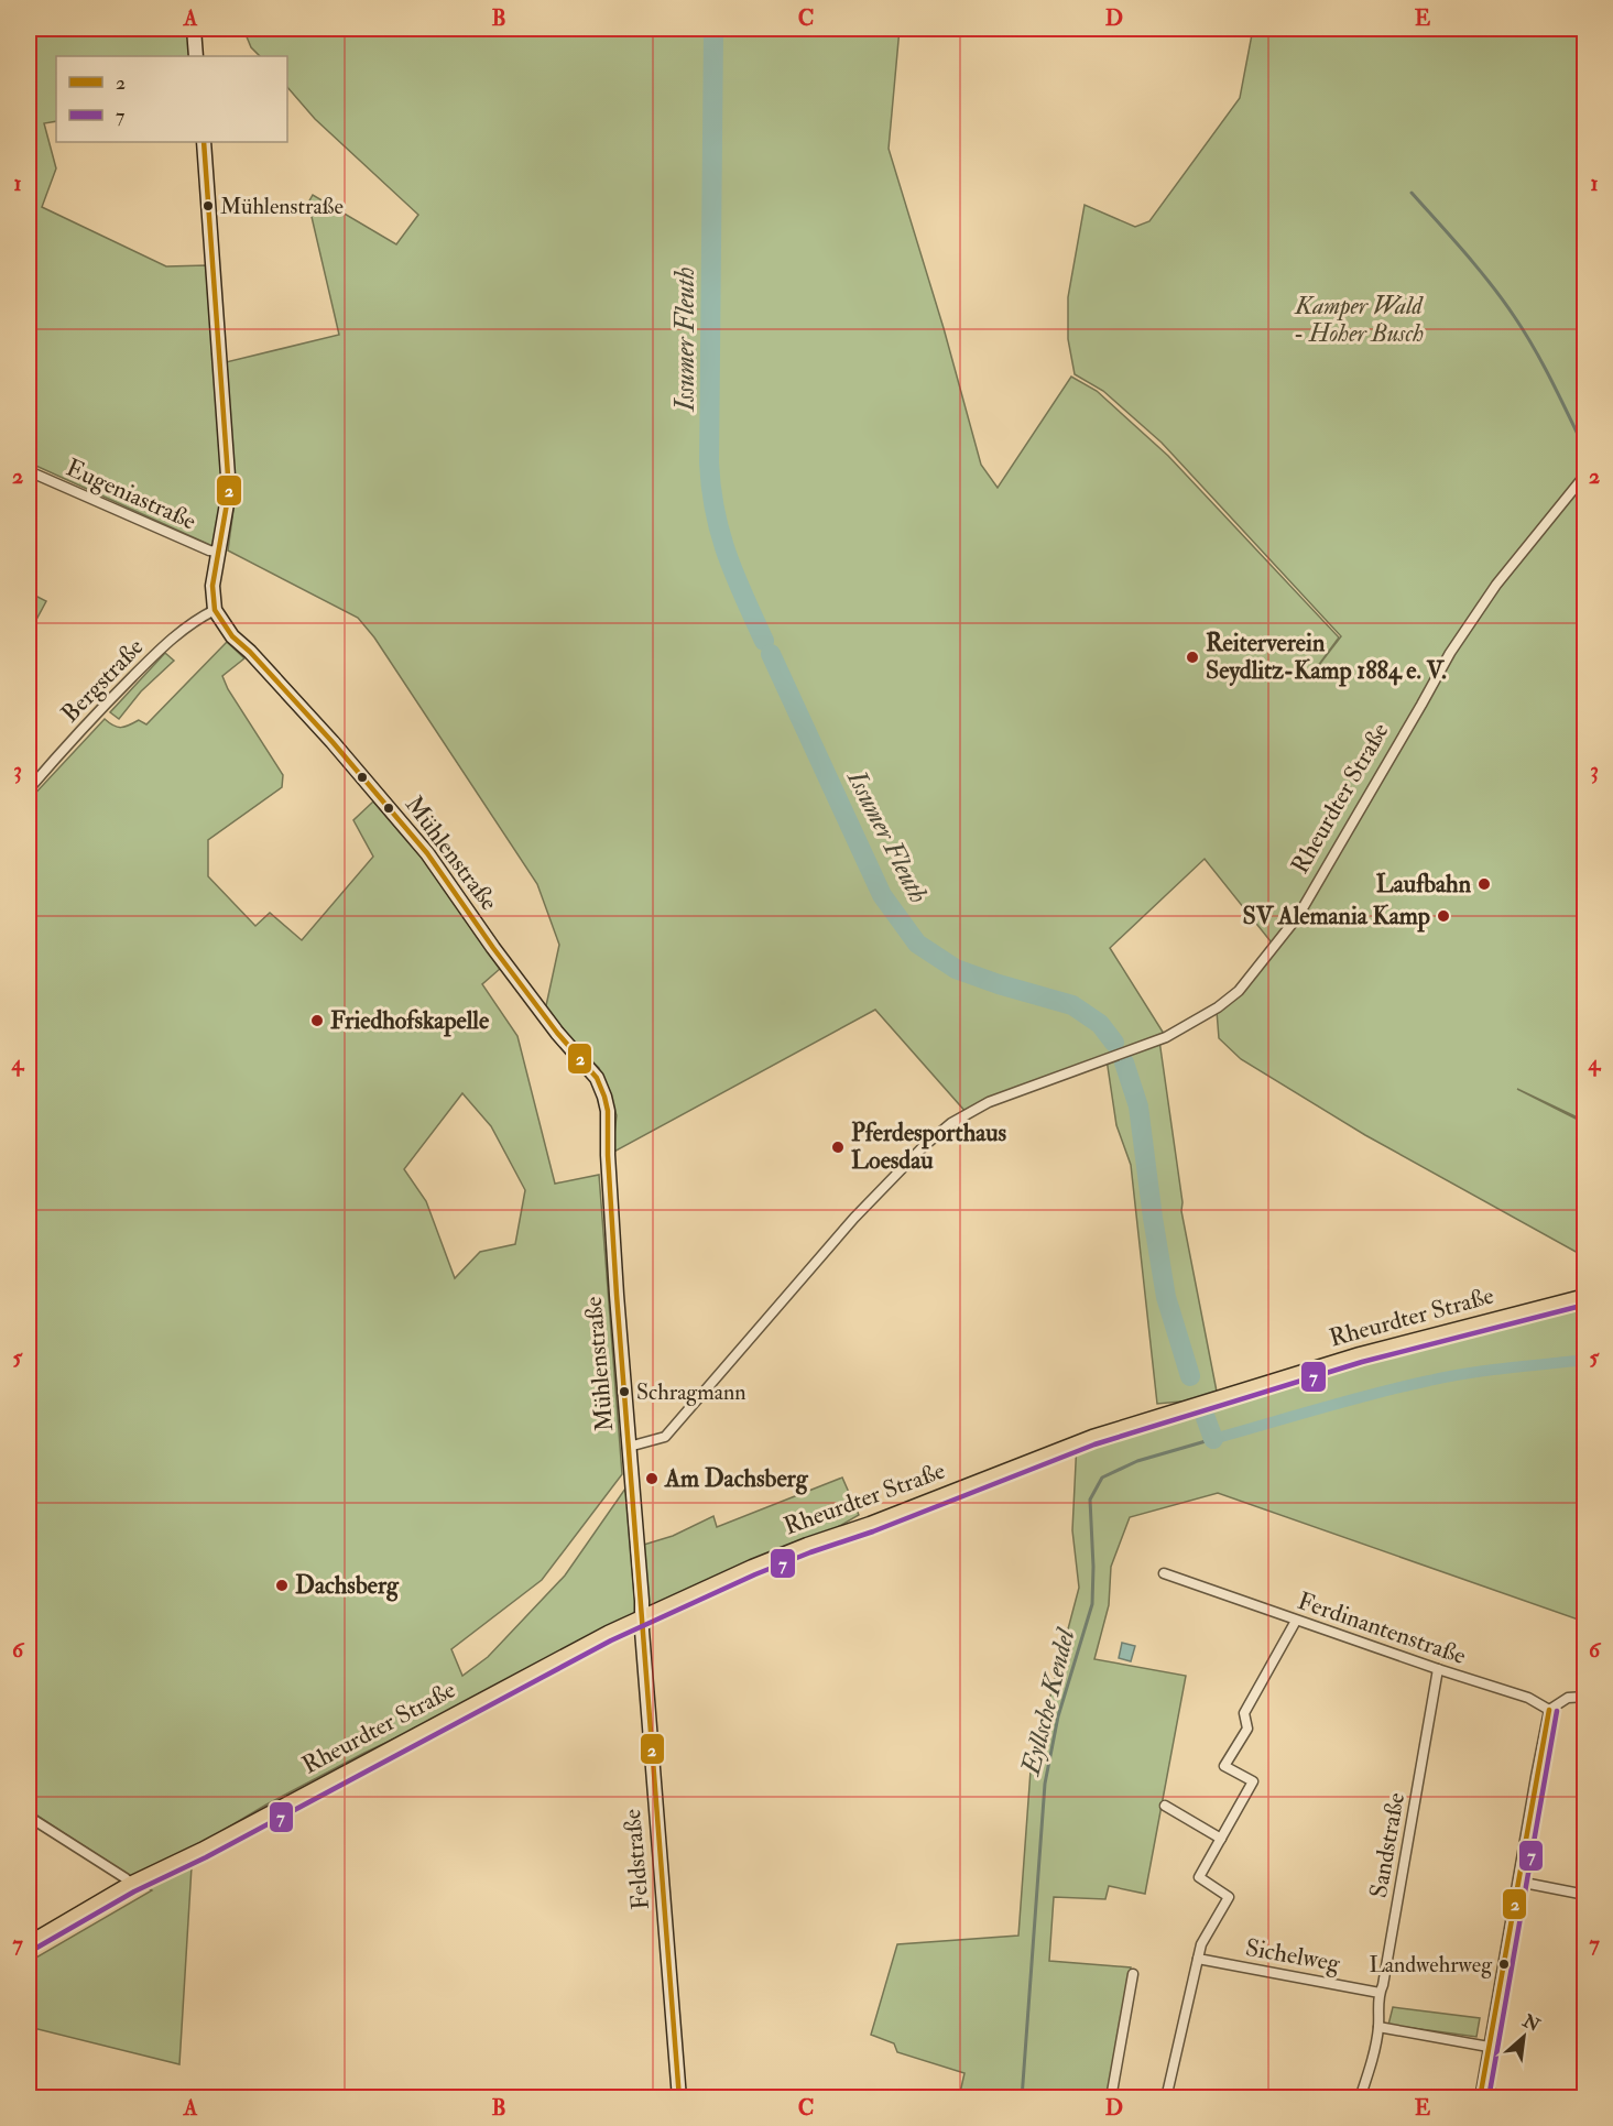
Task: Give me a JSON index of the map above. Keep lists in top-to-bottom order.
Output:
{
  "streets": {
    "main road": ["Rheurdter Straße"],
    "street": [
      "Eugeniastraße",
      "Bergstraße",
      "Mühlenstraße",
      "Ferdinantenstraße",
      "Sandstraße",
      "Feldstraße",
      "Sichelweg"
    ]
  },
  "crossings": [
    ["Bergstraße", "Mühlenstraße"],
    ["Rheurdter Straße", "Mühlenstraße"],
    ["Rheurdter Straße", "Feldstraße"],
    ["Mühlenstraße", "Feldstraße"],
    ["Ferdinantenstraße", "Sandstraße"],
    ["Sandstraße", "Sichelweg"]
  ],
  "water": ["Issumer Fleuth", "Eyllsche Kendel"],
  "parks": ["Kamper Wald - Hoher Busch"],
  "places": [
    "Mühlenstraße",
    "Reiterverein Seydlitz-Kamp 1884 e. V.",
    "Laufbahn",
    "SV Alemania Kamp",
    "Friedhofskapelle",
    "Pferdesporthaus Loesdau",
    "Schragmann",
    "Am Dachsberg",
    "Dachsberg",
    "Landwehrweg"
  ],
  "lines": ["transit line 2", "transit line 7"],
  "legend": ["2", "7"],
  "north": "top right",
  "grid": {
    "columns": [
      "A",
      "B",
      "C",
      "D",
      "E"
    ],
    "rows": [
      "1",
      "2",
      "3",
      "4",
      "5",
      "6",
      "7"
    ]
  }
}
